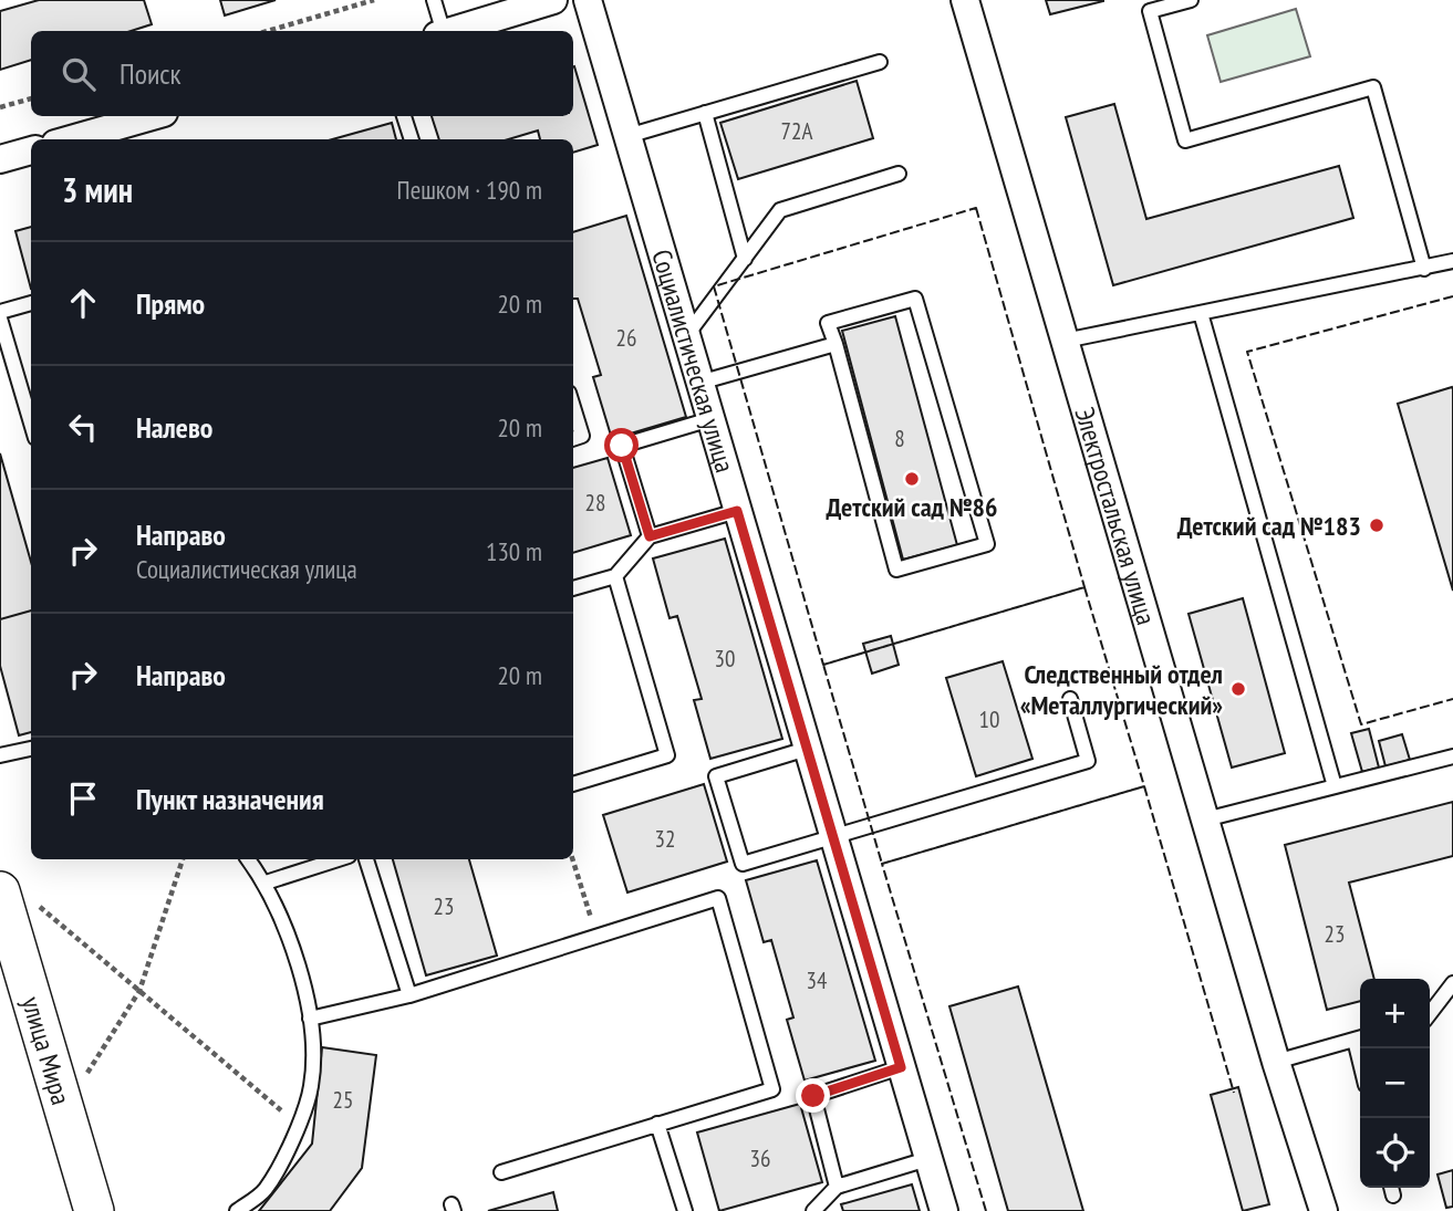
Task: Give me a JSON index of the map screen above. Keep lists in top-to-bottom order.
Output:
{
  "streets": {
    "main road": ["улица Мира"],
    "street": ["Социалистическая улица", "Электростальская улица"]
  },
  "places": ["Детский сад №86", "Детский сад №183", "Следственный отдел «Металлургический»"],
  "house_numbers": [
    "72А",
    "26",
    "8",
    "28",
    "30",
    "10",
    "32",
    "23",
    "23",
    "34",
    "25",
    "36"
  ],
  "page": {
    "search": "Поиск",
    "heading": ["3 мин", "Пешком · 190 m"],
    "list": [
      ["Прямо", "20 m"],
      ["Налево", "20 m"],
      ["Направо", "Социалистическая улица", "130 m"],
      ["Направо", "20 m"],
      "Пункт назначения"
    ],
    "map_buttons": ["+", "−"]
  }
}
